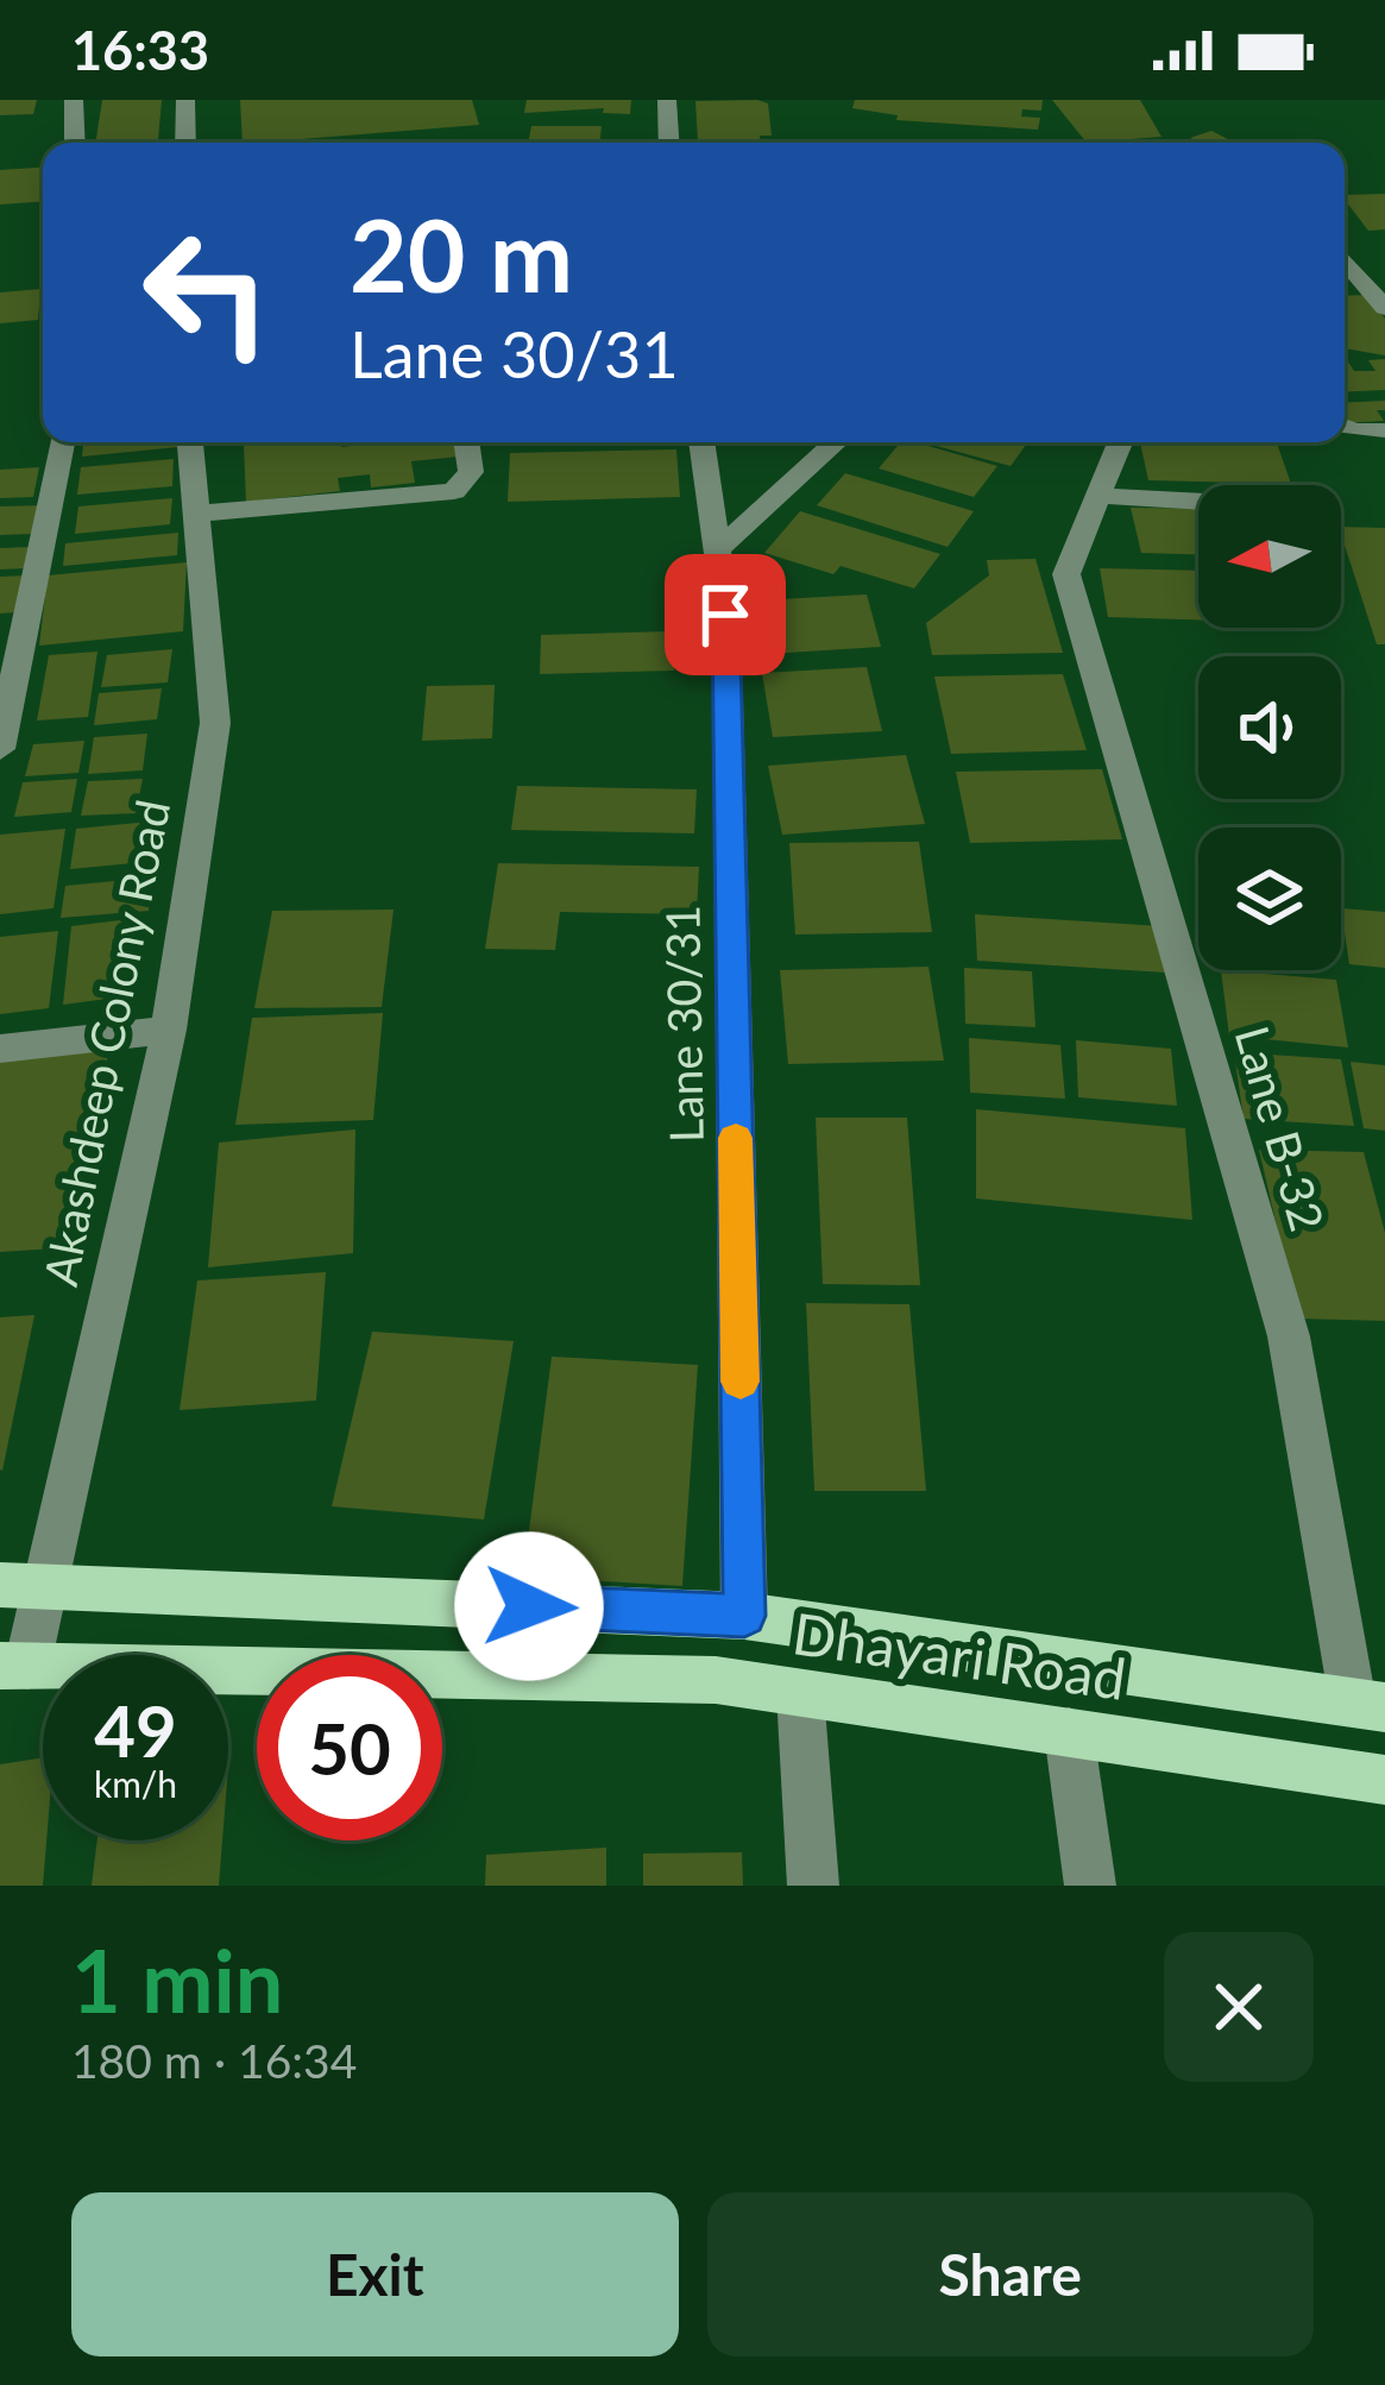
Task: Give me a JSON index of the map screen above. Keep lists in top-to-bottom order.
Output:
{
  "streets": {
    "main road": ["Dhayari Road"],
    "street": ["Lane 30/31", "Akashdeep Colony Road", "Lane B-32"]
  },
  "crossings": [
    ["Lane 30/31", "Dhayari Road"],
    ["Akashdeep Colony Road", "Dhayari Road"],
    ["Lane B-32", "Dhayari Road"]
  ],
  "north": "left",
  "page": {
    "status": "16:33",
    "turn": ["20 m", "Lane 30/31"],
    "speed": "49 km/h",
    "limit": "50",
    "heading": ["1 min", "180 m · 16:34"],
    "buttons": ["Exit", "Share"]
  }
}
